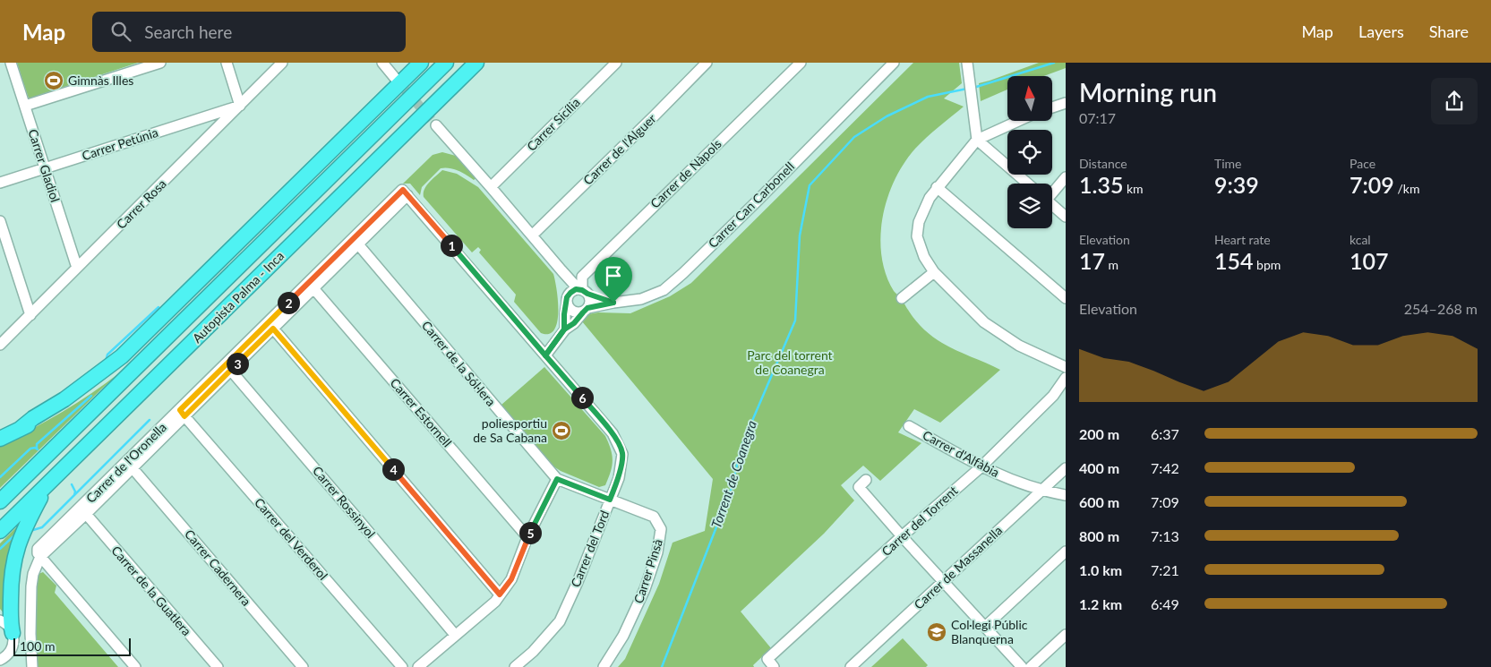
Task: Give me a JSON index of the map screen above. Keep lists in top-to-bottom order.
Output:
{
  "streets": {
    "highway": ["Autopista Palma - Inca"],
    "street": [
      "Carrer Sicília",
      "Carrer Petúnia",
      "Carrer de l'Alguer",
      "Carrer Gladiol",
      "Carrer de Nàpols",
      "Carrer Rosa",
      "Carrer Can Carbonell",
      "Carrer de la Sól·lera",
      "Carrer Estornell",
      "Carrer d'Alfàbia",
      "Carrer de l'Oronella",
      "Carrer Rossinyol",
      "Carrer del Torrent",
      "Carrer del Verderol",
      "Carrer del Tord",
      "Carrer Cadernera",
      "Carrer de Massanella",
      "Carrer Pinsà",
      "Carrer de la Guatlera"
    ]
  },
  "crossings": [
    ["Carrer Petúnia", "Carrer Gladiol"],
    ["Carrer Petúnia", "Carrer Rosa"],
    ["Carrer Gladiol", "Carrer Rosa"],
    ["Carrer de Nàpols", "Carrer Can Carbonell"],
    ["Carrer de la Sól·lera", "Carrer de l'Oronella"],
    ["Carrer de la Sól·lera", "Carrer del Tord"],
    ["Carrer de la Sól·lera", "Carrer Pinsà"],
    ["Carrer Estornell", "Carrer de l'Oronella"],
    ["Carrer d'Alfàbia", "Carrer del Torrent"],
    ["Carrer d'Alfàbia", "Carrer de Massanella"],
    ["Carrer de l'Oronella", "Carrer Rossinyol"],
    ["Carrer de l'Oronella", "Carrer del Verderol"],
    ["Carrer de l'Oronella", "Carrer del Tord"],
    ["Carrer de l'Oronella", "Carrer Cadernera"],
    ["Carrer de l'Oronella", "Carrer de la Guatlera"],
    ["Carrer del Tord", "Carrer Pinsà"]
  ],
  "water": ["Torrent de Coanegra"],
  "parks": ["Parc del torrent de Coanegra"],
  "places": {
    "sports": ["Gimnàs Illes", "poliesportiu de Sa Cabana"],
    "school or university": ["Col·legi Públic Blanquerna"]
  },
  "scale_bar": "100 m",
  "north": "top",
  "page": {
    "header": "Map",
    "search": "Search here",
    "nav": ["Map", "Layers", "Share"],
    "heading": ["Morning run", "07:17"],
    "stats": [
      ["Distance", "1.35 km"],
      ["Time", "9:39"],
      ["Pace", "7:09 /km"],
      ["Elevation", "17 m"],
      ["Heart rate", "154 bpm"],
      ["kcal", "107"]
    ],
    "pins": [
      "1",
      "2",
      "3",
      "6",
      "4",
      "5"
    ],
    "chart": ["Elevation", "254–268 m"],
    "list": [
      {
        "name": "200 m",
        "note": "6:37"
      },
      {
        "name": "400 m",
        "note": "7:42"
      },
      {
        "name": "600 m",
        "note": "7:09"
      },
      {
        "name": "800 m",
        "note": "7:13"
      },
      {
        "name": "1.0 km",
        "note": "7:21"
      },
      {
        "name": "1.2 km",
        "note": "6:49"
      }
    ],
    "scale": "100 m"
  }
}
